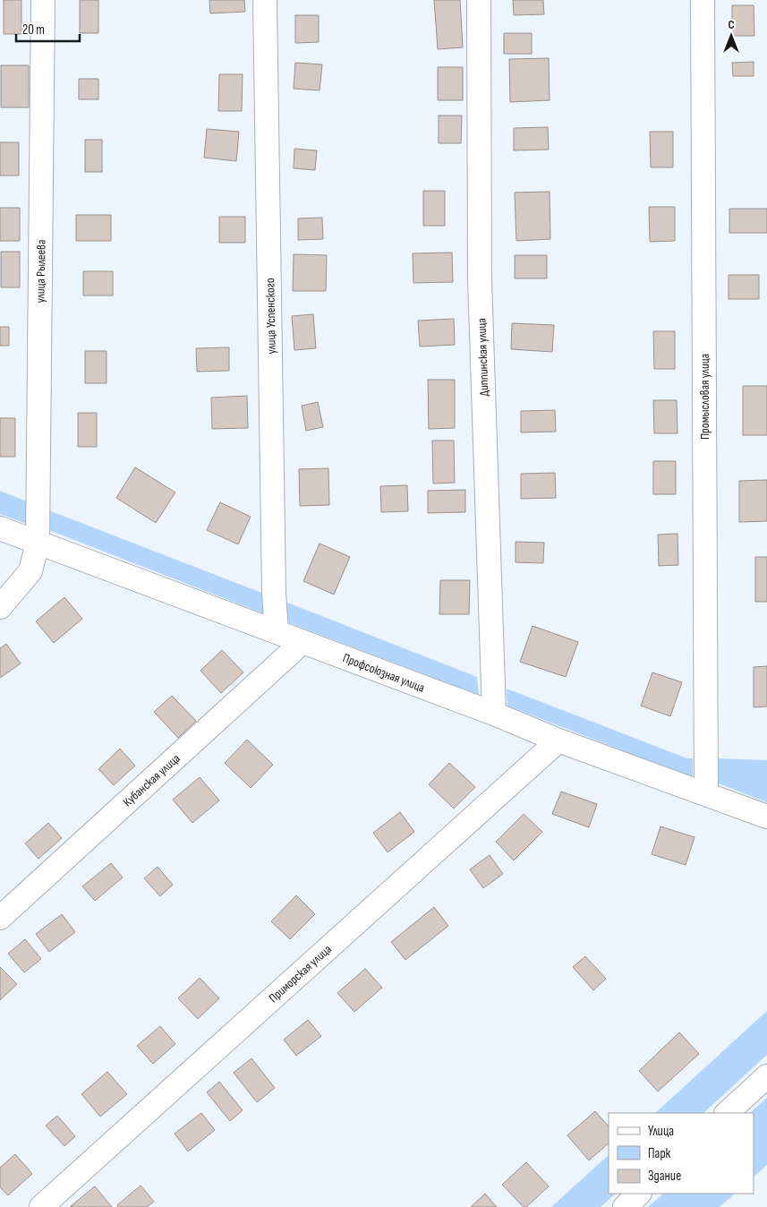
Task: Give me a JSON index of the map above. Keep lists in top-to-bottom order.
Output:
{
  "streets": {
    "street": [
      "улица Рылеева",
      "улица Успенского",
      "Диппинская улица",
      "Промысловая улица",
      "Профсоюзная улица",
      "Кубанская улица",
      "Приморская улица"
    ]
  },
  "crossings": [
    ["улица Рылеева", "Профсоюзная улица"],
    ["улица Успенского", "Профсоюзная улица"],
    ["Диппинская улица", "Профсоюзная улица"],
    ["Промысловая улица", "Профсоюзная улица"],
    ["Профсоюзная улица", "Кубанская улица"],
    ["Профсоюзная улица", "Приморская улица"]
  ],
  "legend": ["Улица", "Парк", "Здание"],
  "scale_bar": "20 m",
  "north": "top"
}
